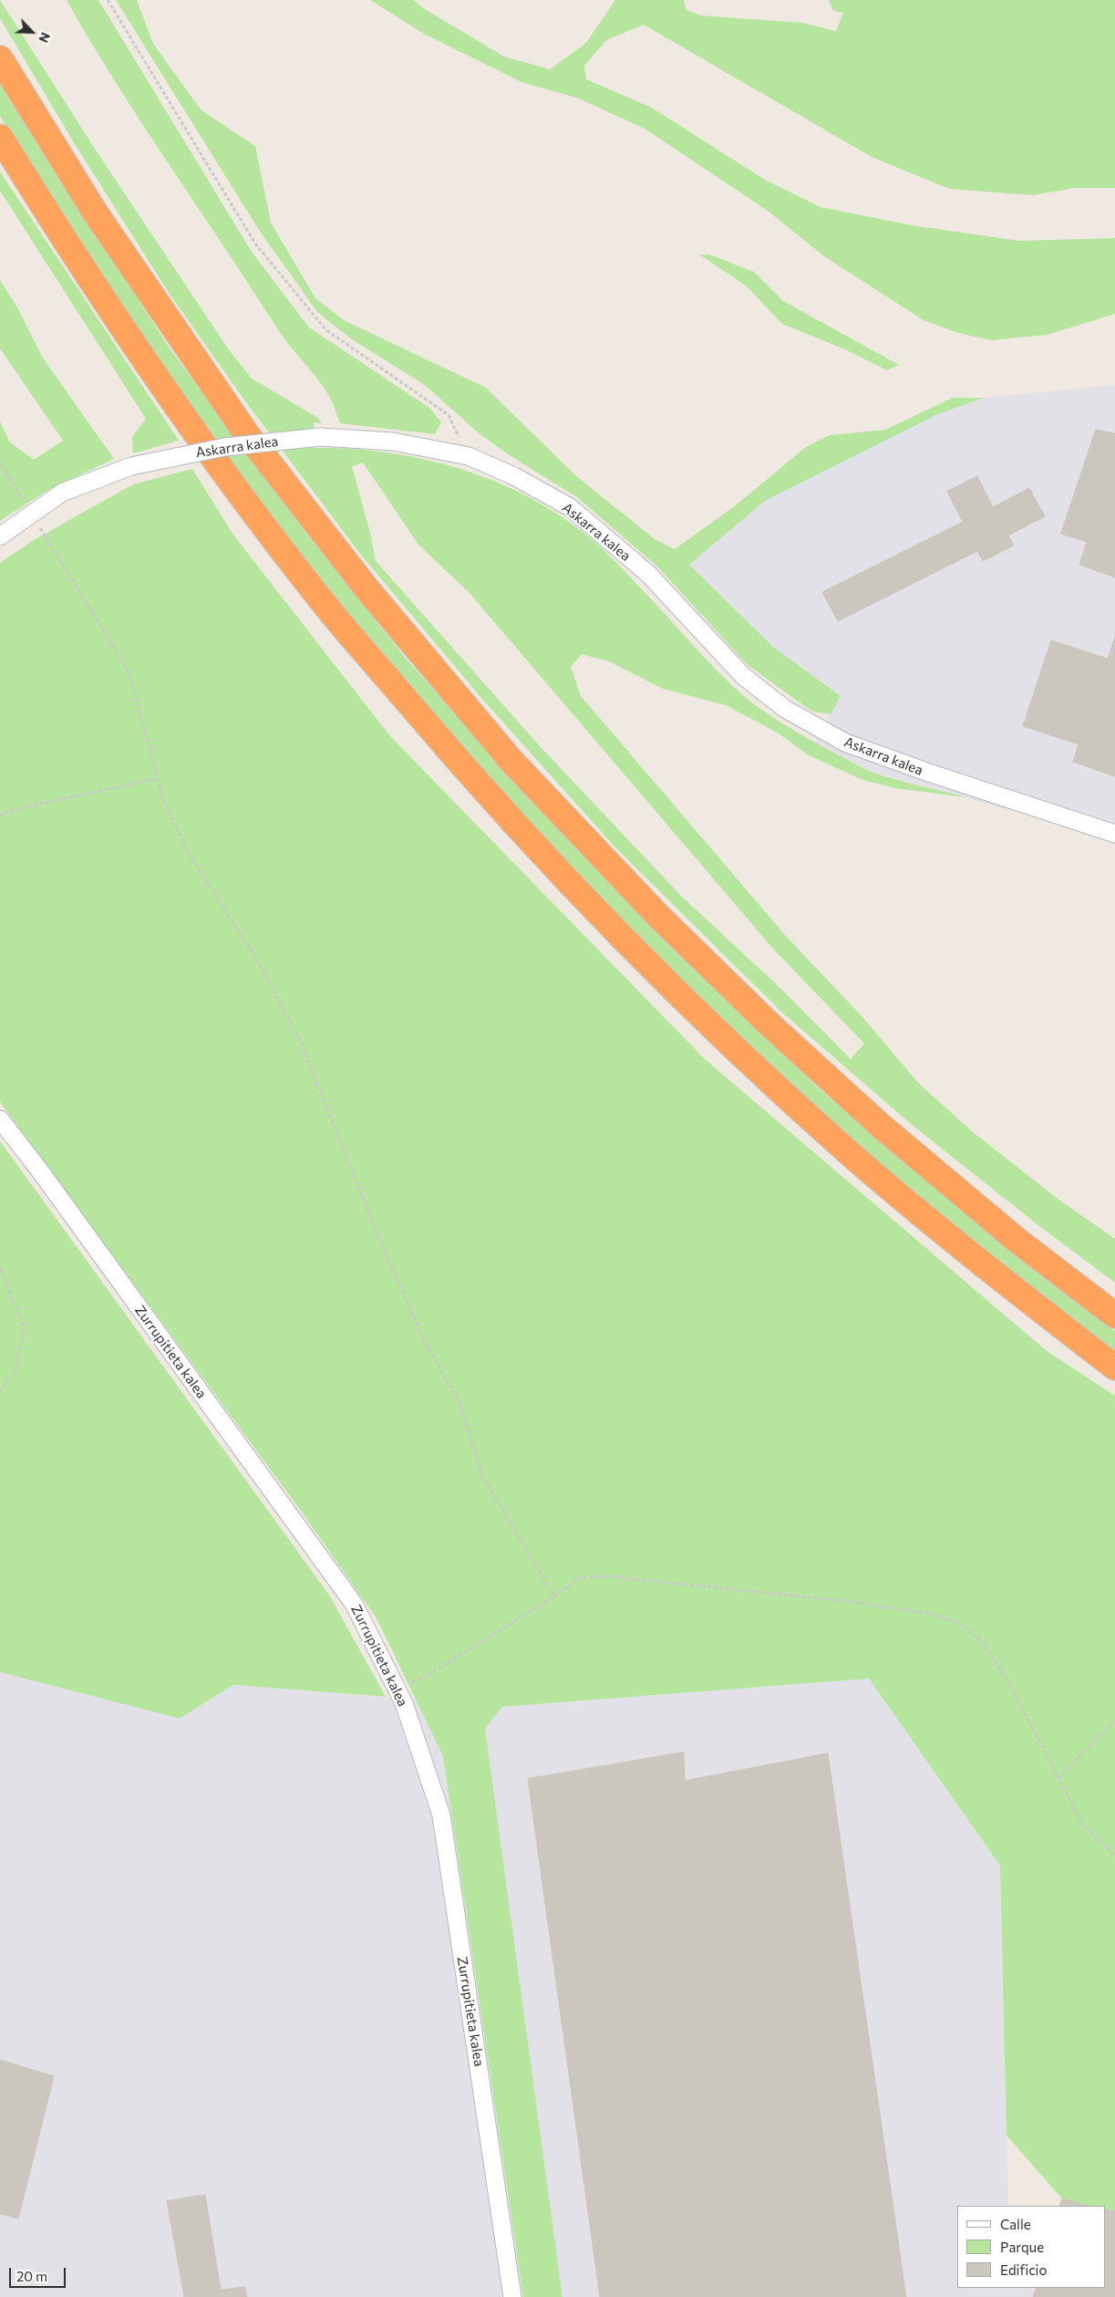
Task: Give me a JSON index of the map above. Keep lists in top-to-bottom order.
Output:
{
  "streets": {
    "street": ["Askarra kalea", "Zurrupitieta kalea"]
  },
  "legend": ["Calle", "Parque", "Edificio"],
  "scale_bar": "20 m",
  "north": "bottom right"
}
